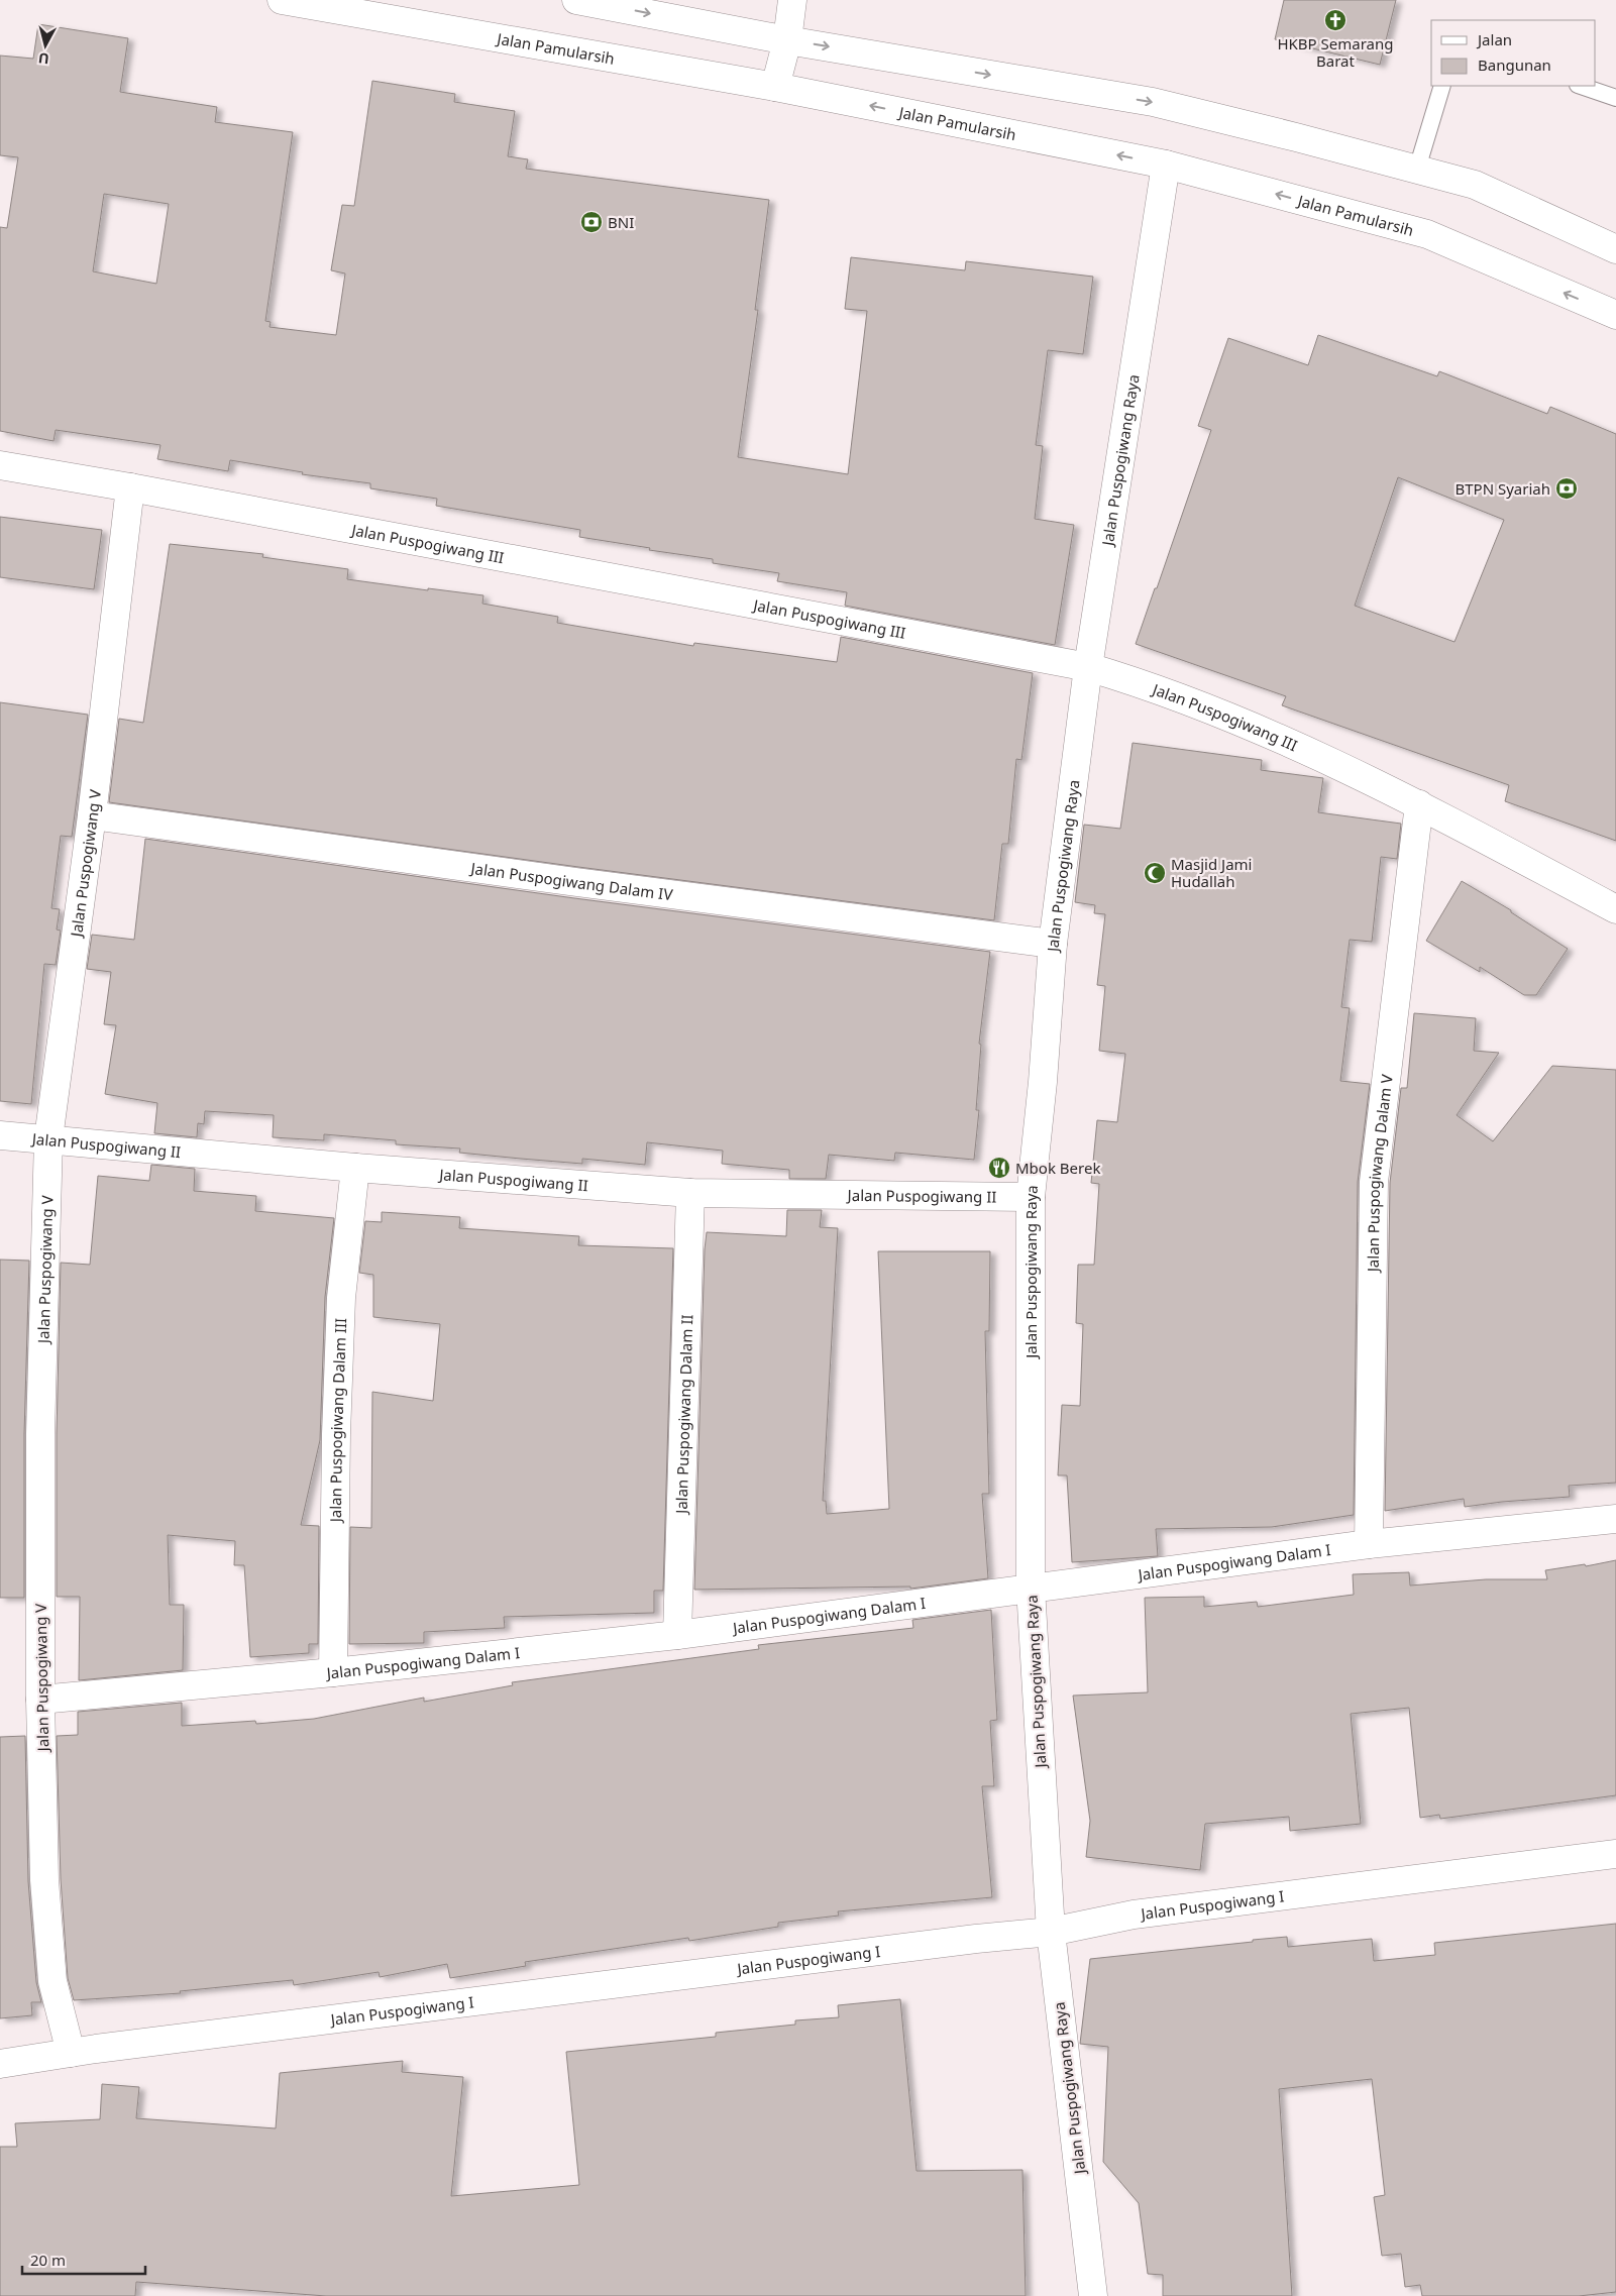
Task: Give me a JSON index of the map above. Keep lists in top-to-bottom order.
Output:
{
  "streets": {
    "main road": [
      "Jalan Pamularsih",
      "Jalan Puspogiwang Raya",
      "Jalan Puspogiwang III",
      "Jalan Puspogiwang V",
      "Jalan Puspogiwang Dalam IV",
      "Jalan Puspogiwang II",
      "Jalan Puspogiwang Dalam V",
      "Jalan Puspogiwang Dalam II",
      "Jalan Puspogiwang Dalam III",
      "Jalan Puspogiwang Dalam I",
      "Jalan Puspogiwang I"
    ]
  },
  "crossings": [
    ["Jalan Pamularsih", "Jalan Puspogiwang Raya"],
    ["Jalan Puspogiwang Raya", "Jalan Puspogiwang III"],
    ["Jalan Puspogiwang Raya", "Jalan Puspogiwang Dalam IV"],
    ["Jalan Puspogiwang Raya", "Jalan Puspogiwang II"],
    ["Jalan Puspogiwang Raya", "Jalan Puspogiwang Dalam I"],
    ["Jalan Puspogiwang Raya", "Jalan Puspogiwang I"],
    ["Jalan Puspogiwang III", "Jalan Puspogiwang V"],
    ["Jalan Puspogiwang III", "Jalan Puspogiwang Dalam V"],
    ["Jalan Puspogiwang V", "Jalan Puspogiwang Dalam IV"],
    ["Jalan Puspogiwang V", "Jalan Puspogiwang II"],
    ["Jalan Puspogiwang V", "Jalan Puspogiwang Dalam I"],
    ["Jalan Puspogiwang V", "Jalan Puspogiwang I"],
    ["Jalan Puspogiwang II", "Jalan Puspogiwang Dalam II"],
    ["Jalan Puspogiwang II", "Jalan Puspogiwang Dalam III"],
    ["Jalan Puspogiwang Dalam V", "Jalan Puspogiwang Dalam I"],
    ["Jalan Puspogiwang Dalam II", "Jalan Puspogiwang Dalam I"],
    ["Jalan Puspogiwang Dalam III", "Jalan Puspogiwang Dalam I"]
  ],
  "places": {
    "church": ["HKBP Semarang Barat"],
    "bank": ["BNI", "BTPN Syariah"],
    "mosque": ["Masjid Jami Hudallah"],
    "restaurant": ["Mbok Berek"]
  },
  "legend": ["Jalan", "Bangunan"],
  "scale_bar": "20 m",
  "north": "bottom"
}
